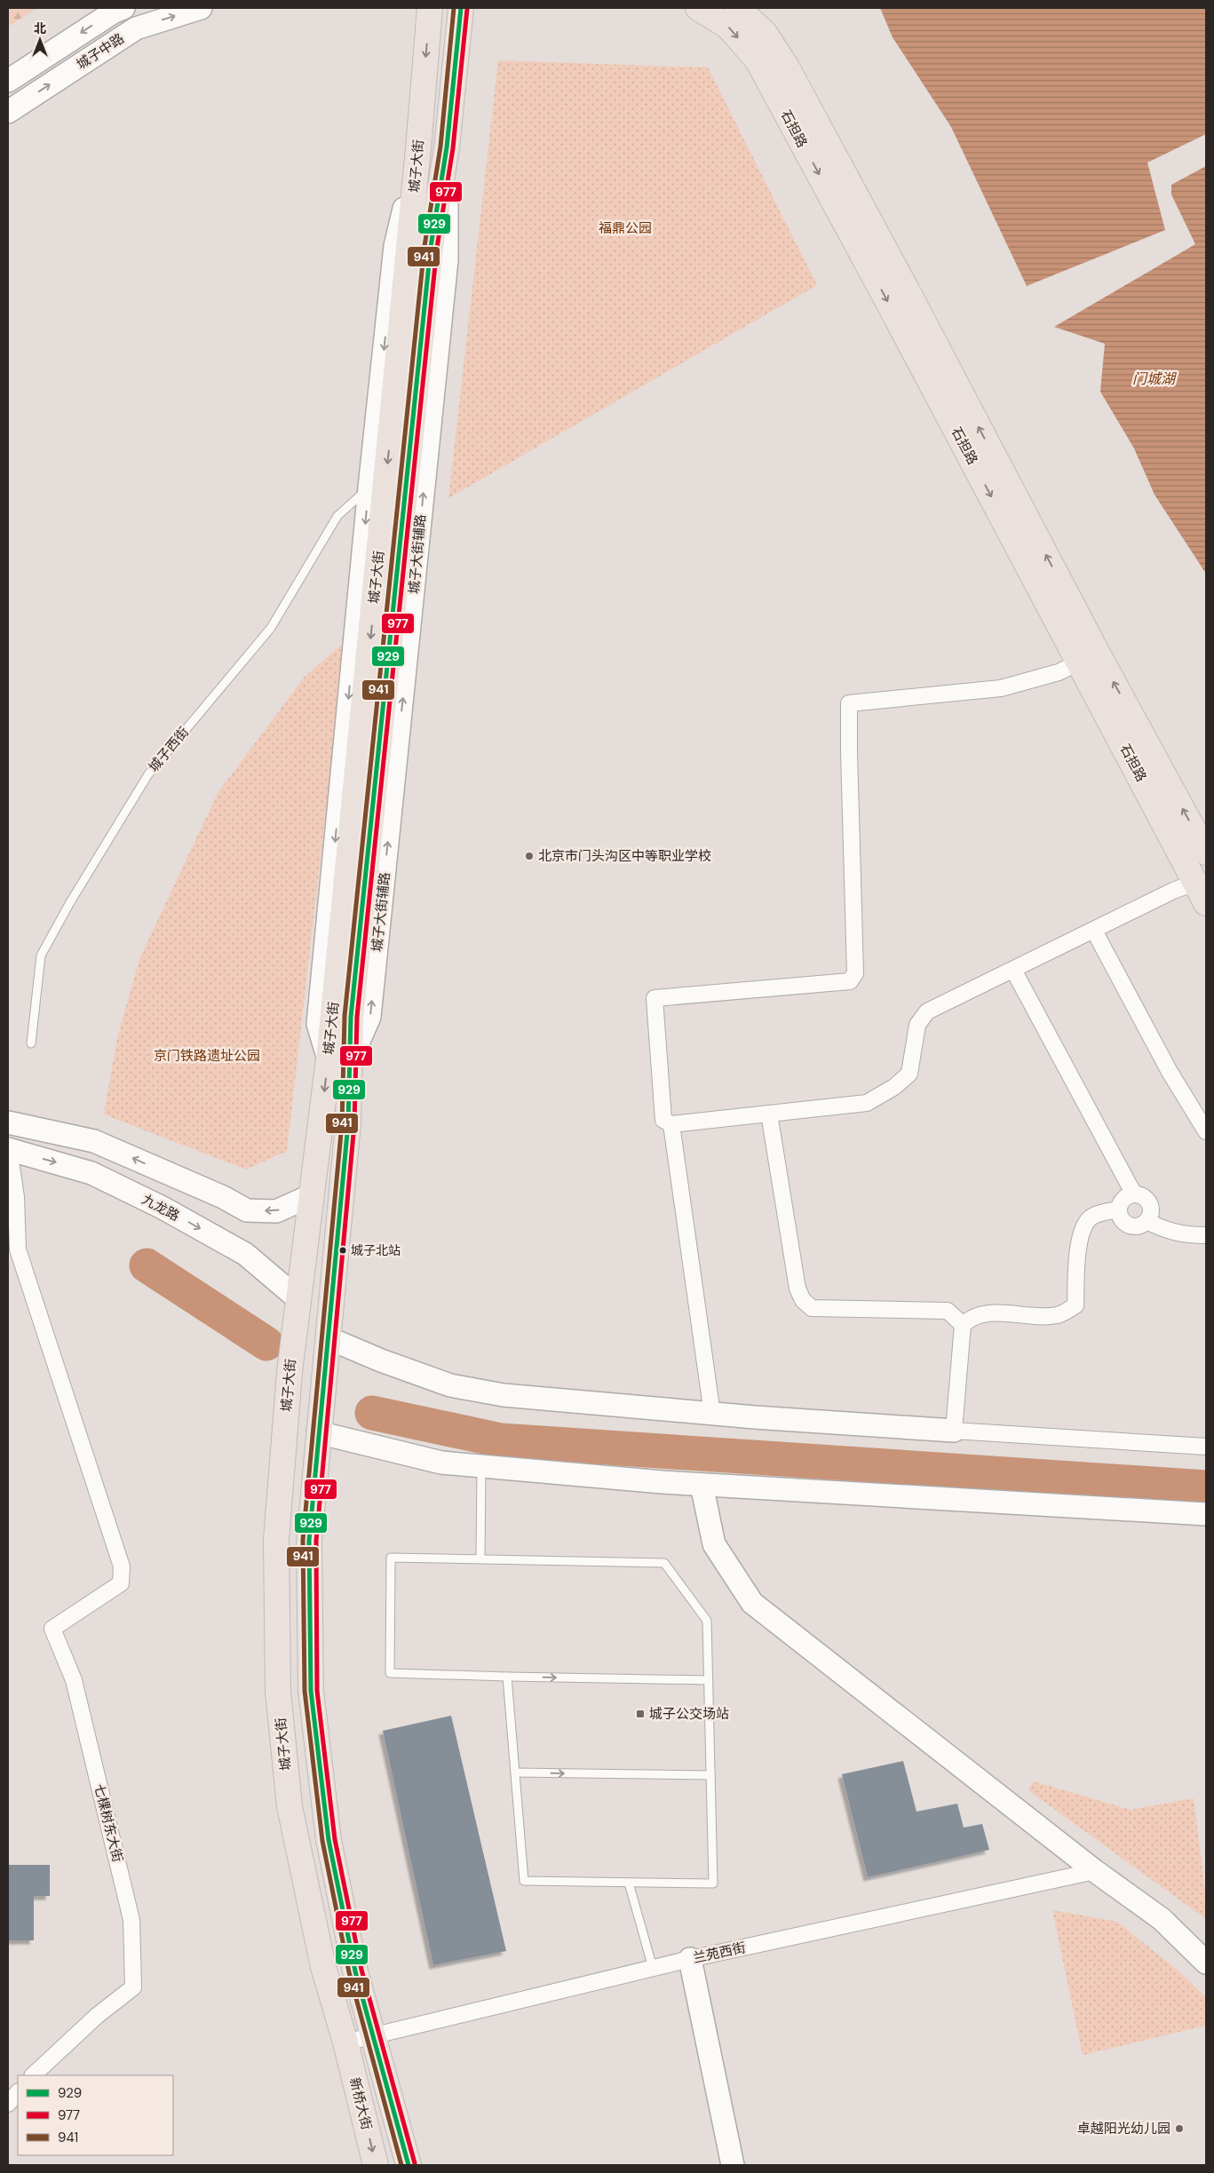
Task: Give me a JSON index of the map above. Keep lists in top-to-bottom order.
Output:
{
  "streets": {
    "main road": ["石担路", "城子大街", "新桥大街"],
    "street": [
      "城子中路",
      "九龙路",
      "七棵树东大街",
      "兰苑西街"
    ],
    "lane": ["城子西街"]
  },
  "crossings": [
    ["城子大街", "九龙路"],
    ["城子大街", "兰苑西街"],
    ["城子大街", "新桥大街"],
    ["九龙路", "七棵树东大街"],
    ["兰苑西街", "新桥大街"]
  ],
  "water": ["门城湖"],
  "parks": ["福鼎公园", "京门铁路遗址公园"],
  "places": {
    "other": ["北京市门头沟区中等职业学校", "城子北站", "卓越阳光幼儿园"],
    "transit": ["城子公交场站"]
  },
  "lines": ["transit line 929", "transit line 941", "transit line 977"],
  "legend": ["929", "977", "941"],
  "north": "top"
}
